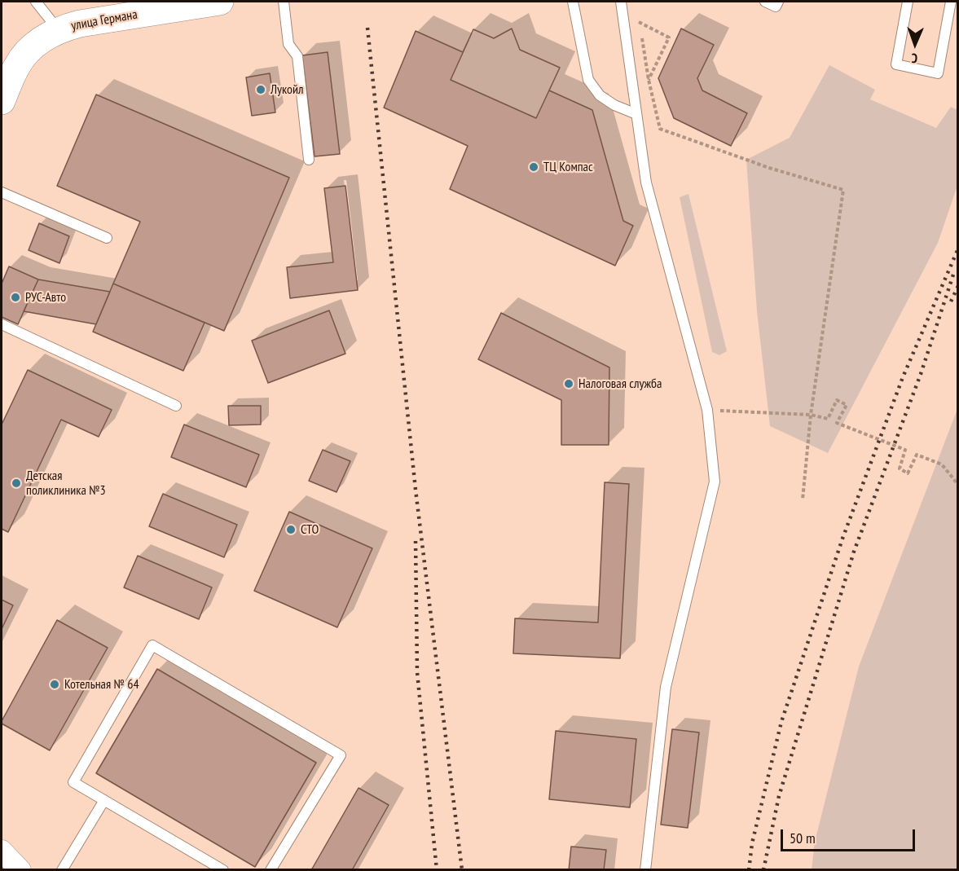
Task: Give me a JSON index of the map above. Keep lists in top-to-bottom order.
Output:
{
  "streets": {
    "main road": ["улица Германа"]
  },
  "places": [
    "Лукойл",
    "ТЦ Компас",
    "РУС-Авто",
    "Налоговая служба",
    "Детская поликлиника №3",
    "СТО",
    "Котельная № 64"
  ],
  "scale_bar": "50 m",
  "north": "bottom"
}
